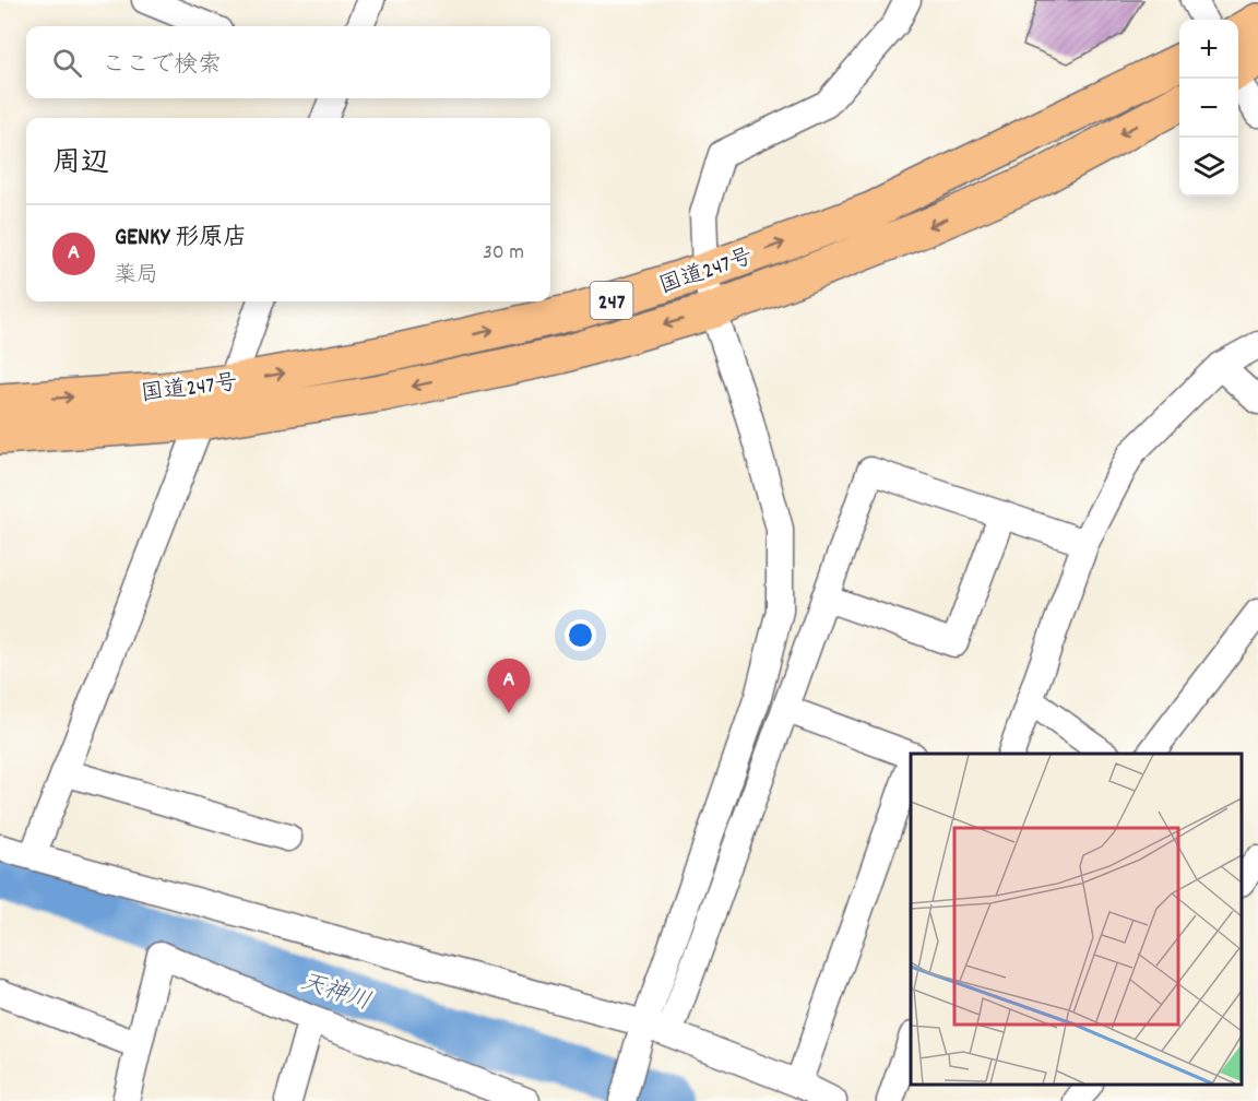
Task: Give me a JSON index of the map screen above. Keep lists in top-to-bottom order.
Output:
{
  "streets": {
    "highway": ["国道247号", "247"]
  },
  "water": ["天神川"],
  "page": {
    "map_buttons": ["+", "−"],
    "search": "ここで検索",
    "heading": "周辺",
    "list": [
      {
        "mark": "A",
        "name": "GENKY 形原店",
        "note": "薬局",
        "value": "30 m"
      }
    ],
    "pins": "A"
  }
}
